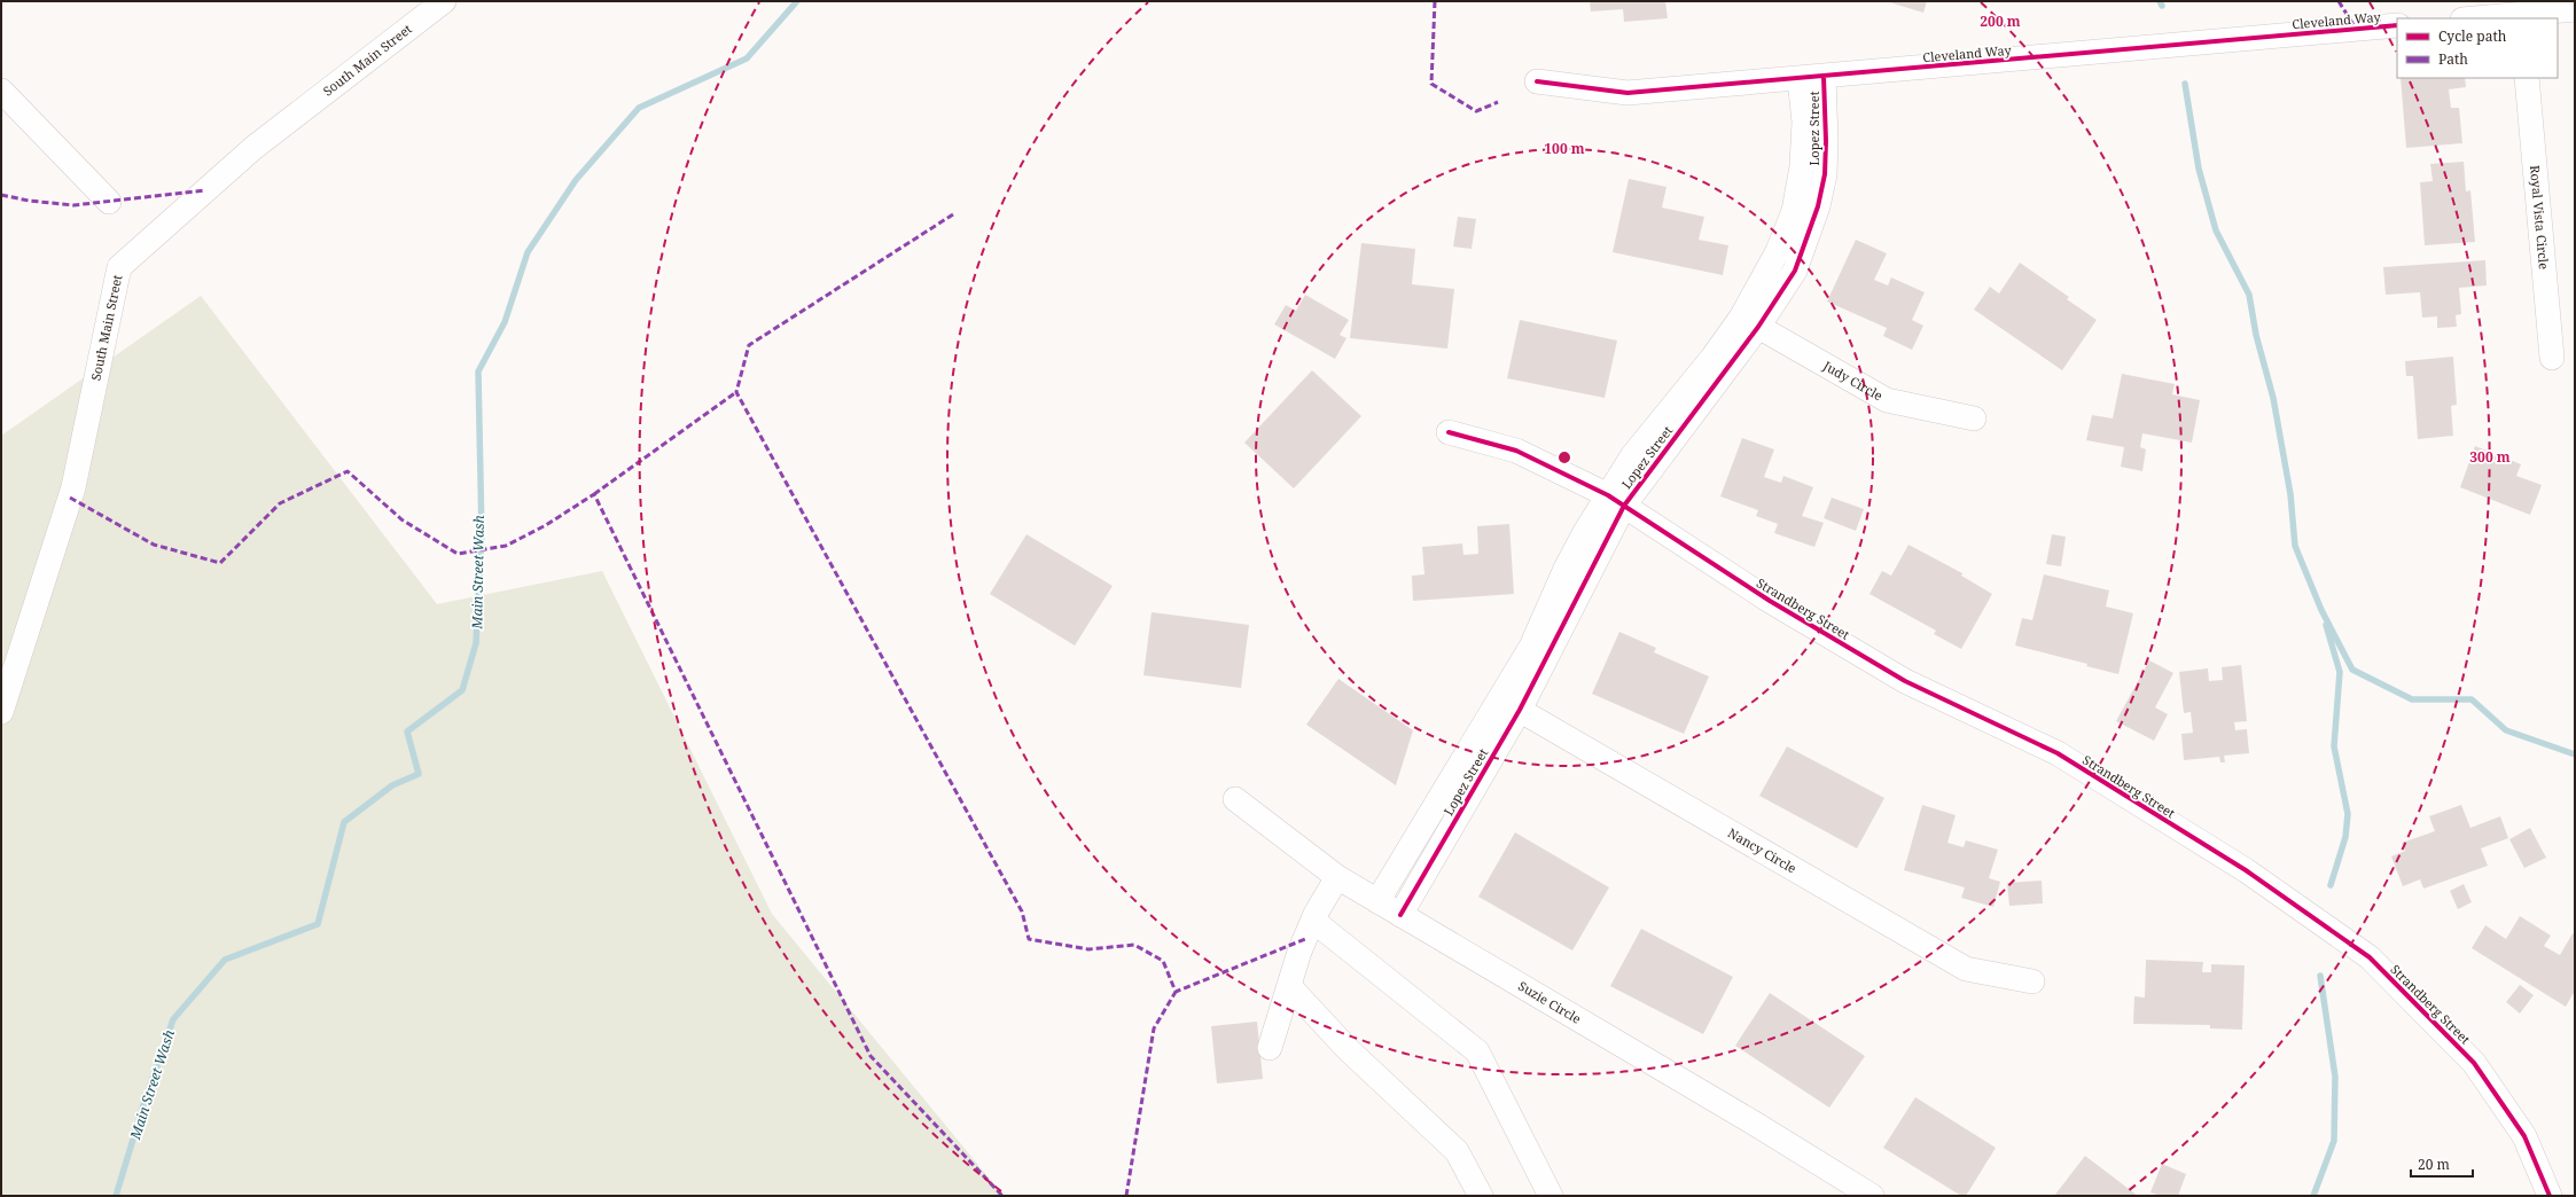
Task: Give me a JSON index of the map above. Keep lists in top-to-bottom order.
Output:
{
  "streets": {
    "street": [
      "Cleveland Way",
      "South Main Street",
      "Lopez Street",
      "Royal Vista Circle",
      "Judy Circle",
      "Strandberg Street",
      "Nancy Circle",
      "Suzie Circle"
    ]
  },
  "crossings": [
    ["Cleveland Way", "Lopez Street"],
    ["Lopez Street", "Judy Circle"],
    ["Lopez Street", "Strandberg Street"],
    ["Lopez Street", "Nancy Circle"],
    ["Lopez Street", "Suzie Circle"]
  ],
  "water": ["Main Street Wash"],
  "legend": ["Cycle path", "Path"],
  "scale_bar": "20 m",
  "rings": ["200 m", "100 m", "300 m"]
}
